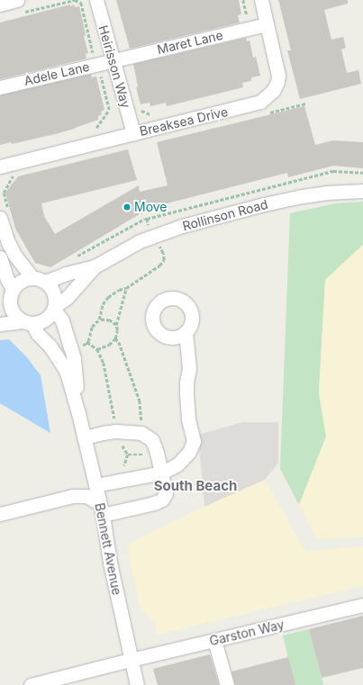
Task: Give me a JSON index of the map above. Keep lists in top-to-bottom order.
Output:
{
  "streets": {
    "street": [
      "Maret Lane",
      "Heirisson Way",
      "Adele Lane",
      "Breaksea Drive",
      "Rollinson Road",
      "Bennett Avenue",
      "Garston Way"
    ]
  },
  "crossings": [
    ["Maret Lane", "Heirisson Way"],
    ["Maret Lane", "Adele Lane"],
    ["Maret Lane", "Breaksea Drive"],
    ["Heirisson Way", "Adele Lane"],
    ["Heirisson Way", "Breaksea Drive"],
    ["Rollinson Road", "Bennett Avenue"],
    ["Bennett Avenue", "Garston Way"]
  ],
  "districts": ["South Beach"],
  "places": ["Move"]
}
